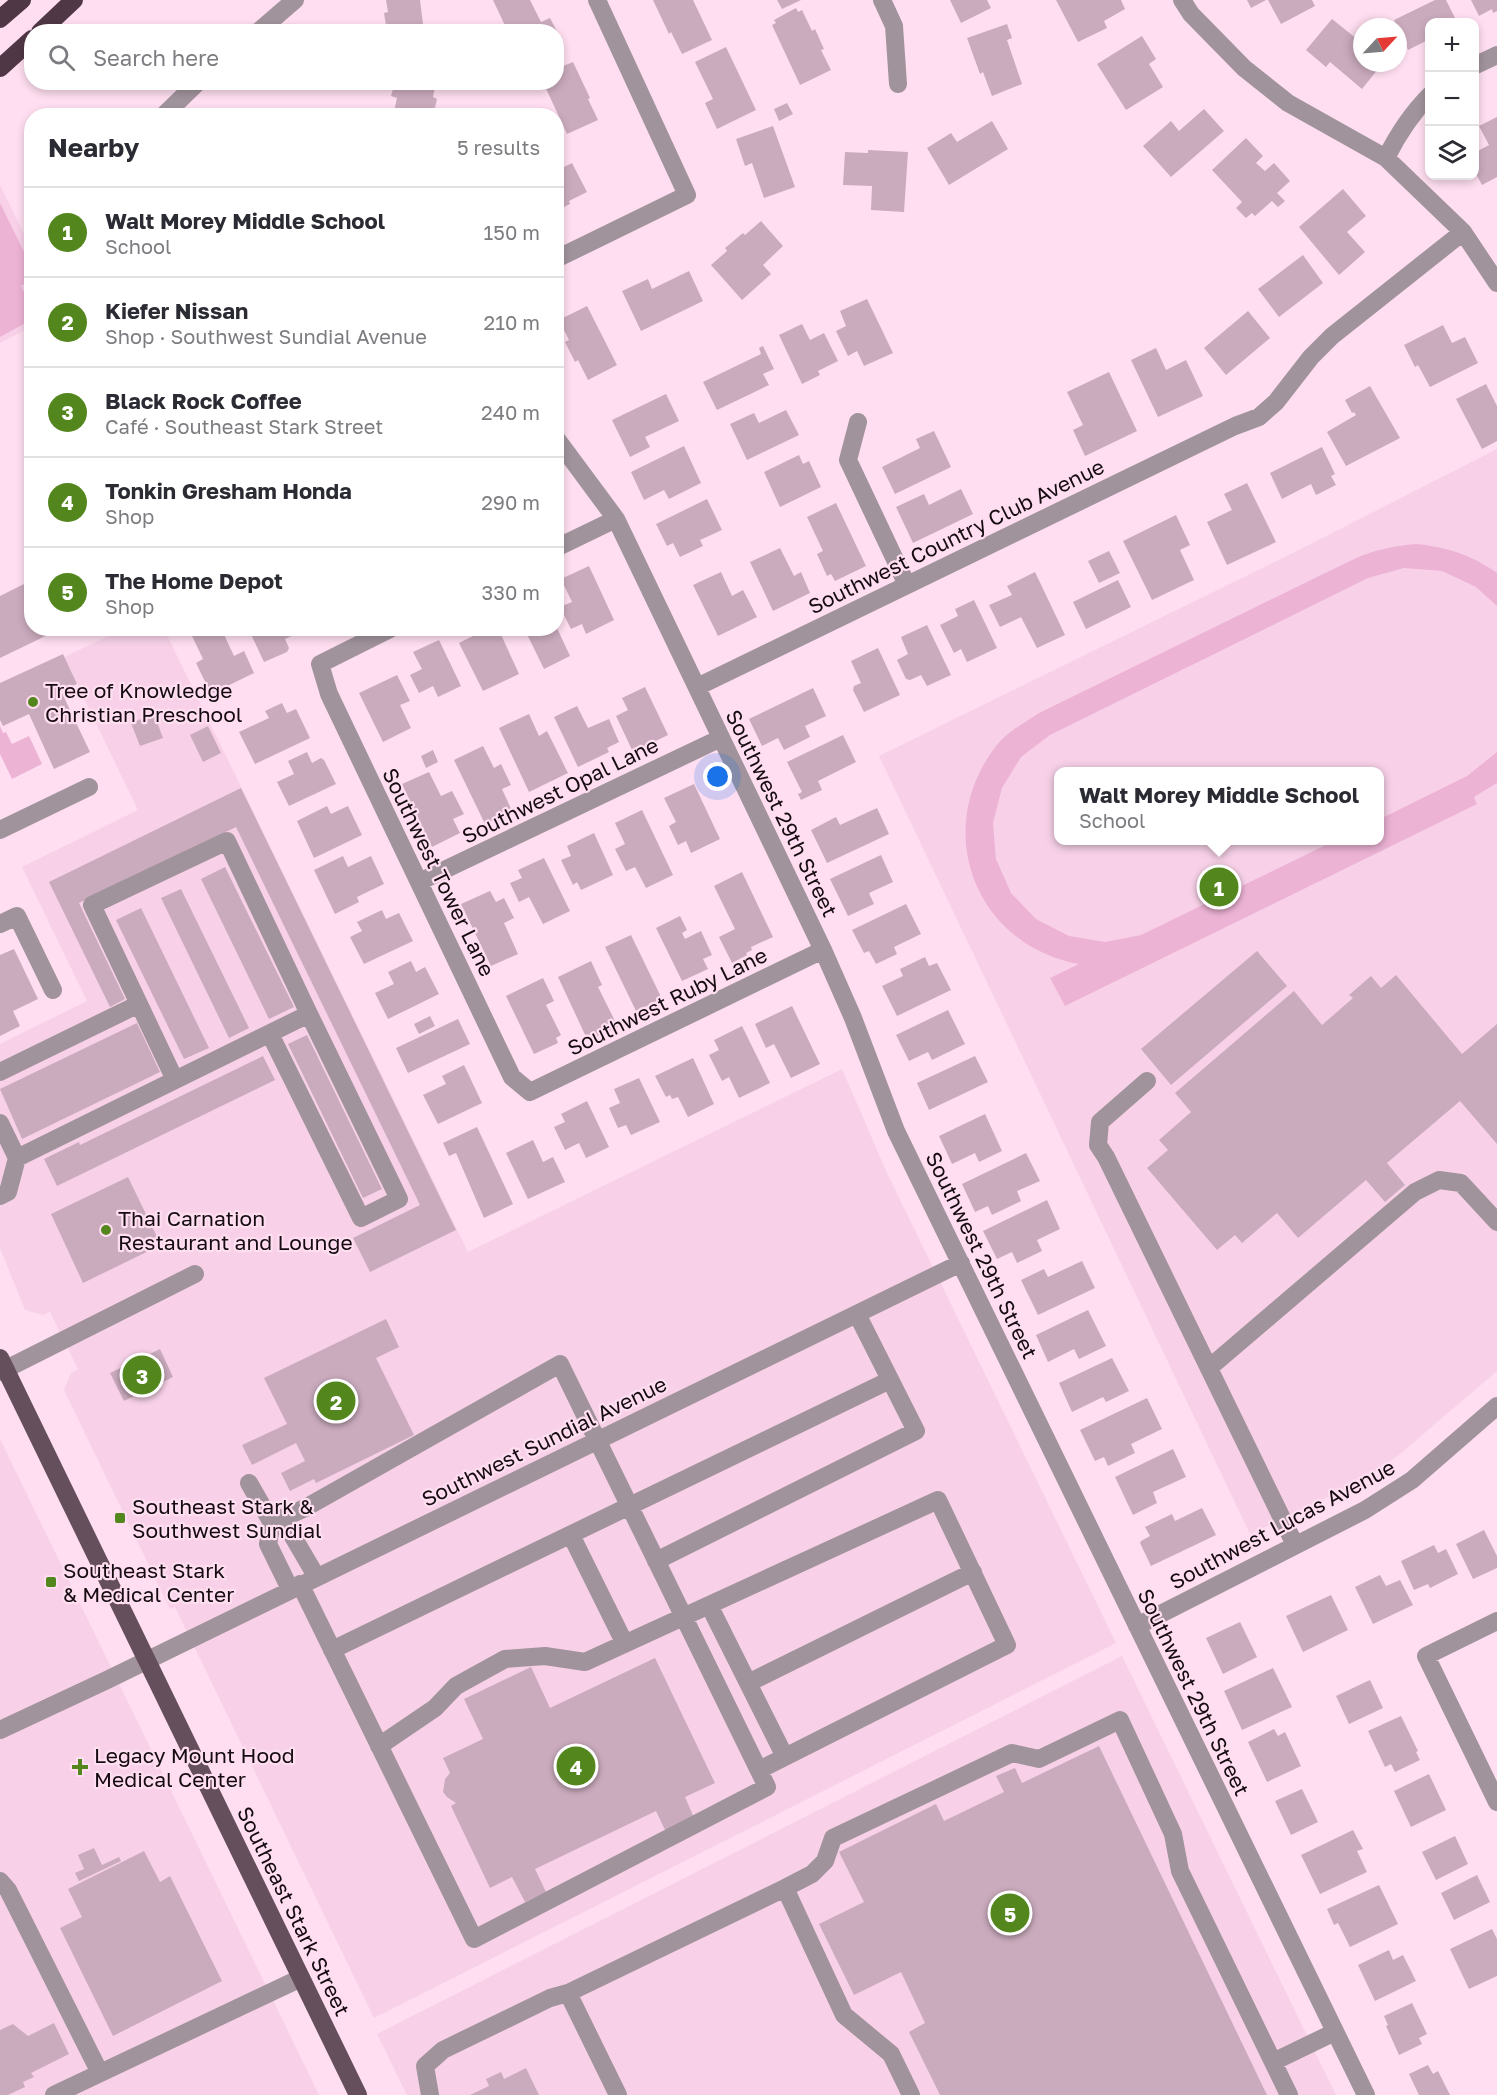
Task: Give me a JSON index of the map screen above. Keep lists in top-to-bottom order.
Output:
{
  "streets": {
    "main road": ["Southeast Stark Street"],
    "street": [
      "Southwest Country Club Avenue",
      "Southwest Opal Lane",
      "Southwest 29th Street",
      "Southwest Tower Lane",
      "Southwest Ruby Lane",
      "Southwest Sundial Avenue",
      "Southwest Lucas Avenue"
    ]
  },
  "crossings": [
    ["Southwest Country Club Avenue", "Southwest 29th Street"],
    ["Southwest Opal Lane", "Southwest 29th Street"],
    ["Southwest Opal Lane", "Southwest Tower Lane"],
    ["Southwest 29th Street", "Southwest Ruby Lane"],
    ["Southwest 29th Street", "Southwest Sundial Avenue"],
    ["Southwest 29th Street", "Southwest Lucas Avenue"],
    ["Southwest Tower Lane", "Southwest Ruby Lane"],
    ["Southwest Sundial Avenue", "Southeast Stark Street"]
  ],
  "places": {
    "other": ["Tree of Knowledge Christian Preschool", "Thai Carnation Restaurant and Lounge"],
    "transit": ["Southeast Stark & Southwest Sundial", "Southeast Stark & Medical Center"],
    "health": ["Legacy Mount Hood Medical Center"]
  },
  "north": "top right",
  "page": {
    "map_buttons": ["+", "−"],
    "search": "Search here",
    "heading": ["Nearby", "5 results"],
    "list": [
      {
        "mark": "1",
        "name": "Walt Morey Middle School",
        "note": "School",
        "value": "150 m"
      },
      {
        "mark": "2",
        "name": "Kiefer Nissan",
        "note": "Shop · Southwest Sundial Avenue",
        "value": "210 m"
      },
      {
        "mark": "3",
        "name": "Black Rock Coffee",
        "note": "Café · Southeast Stark Street",
        "value": "240 m"
      },
      {
        "mark": "4",
        "name": "Tonkin Gresham Honda",
        "note": "Shop",
        "value": "290 m"
      },
      {
        "mark": "5",
        "name": "The Home Depot",
        "note": "Shop",
        "value": "330 m"
      }
    ],
    "popup": ["Walt Morey Middle School", "School"],
    "pins": [
      "1",
      "3",
      "2",
      "4",
      "5"
    ]
  }
}
